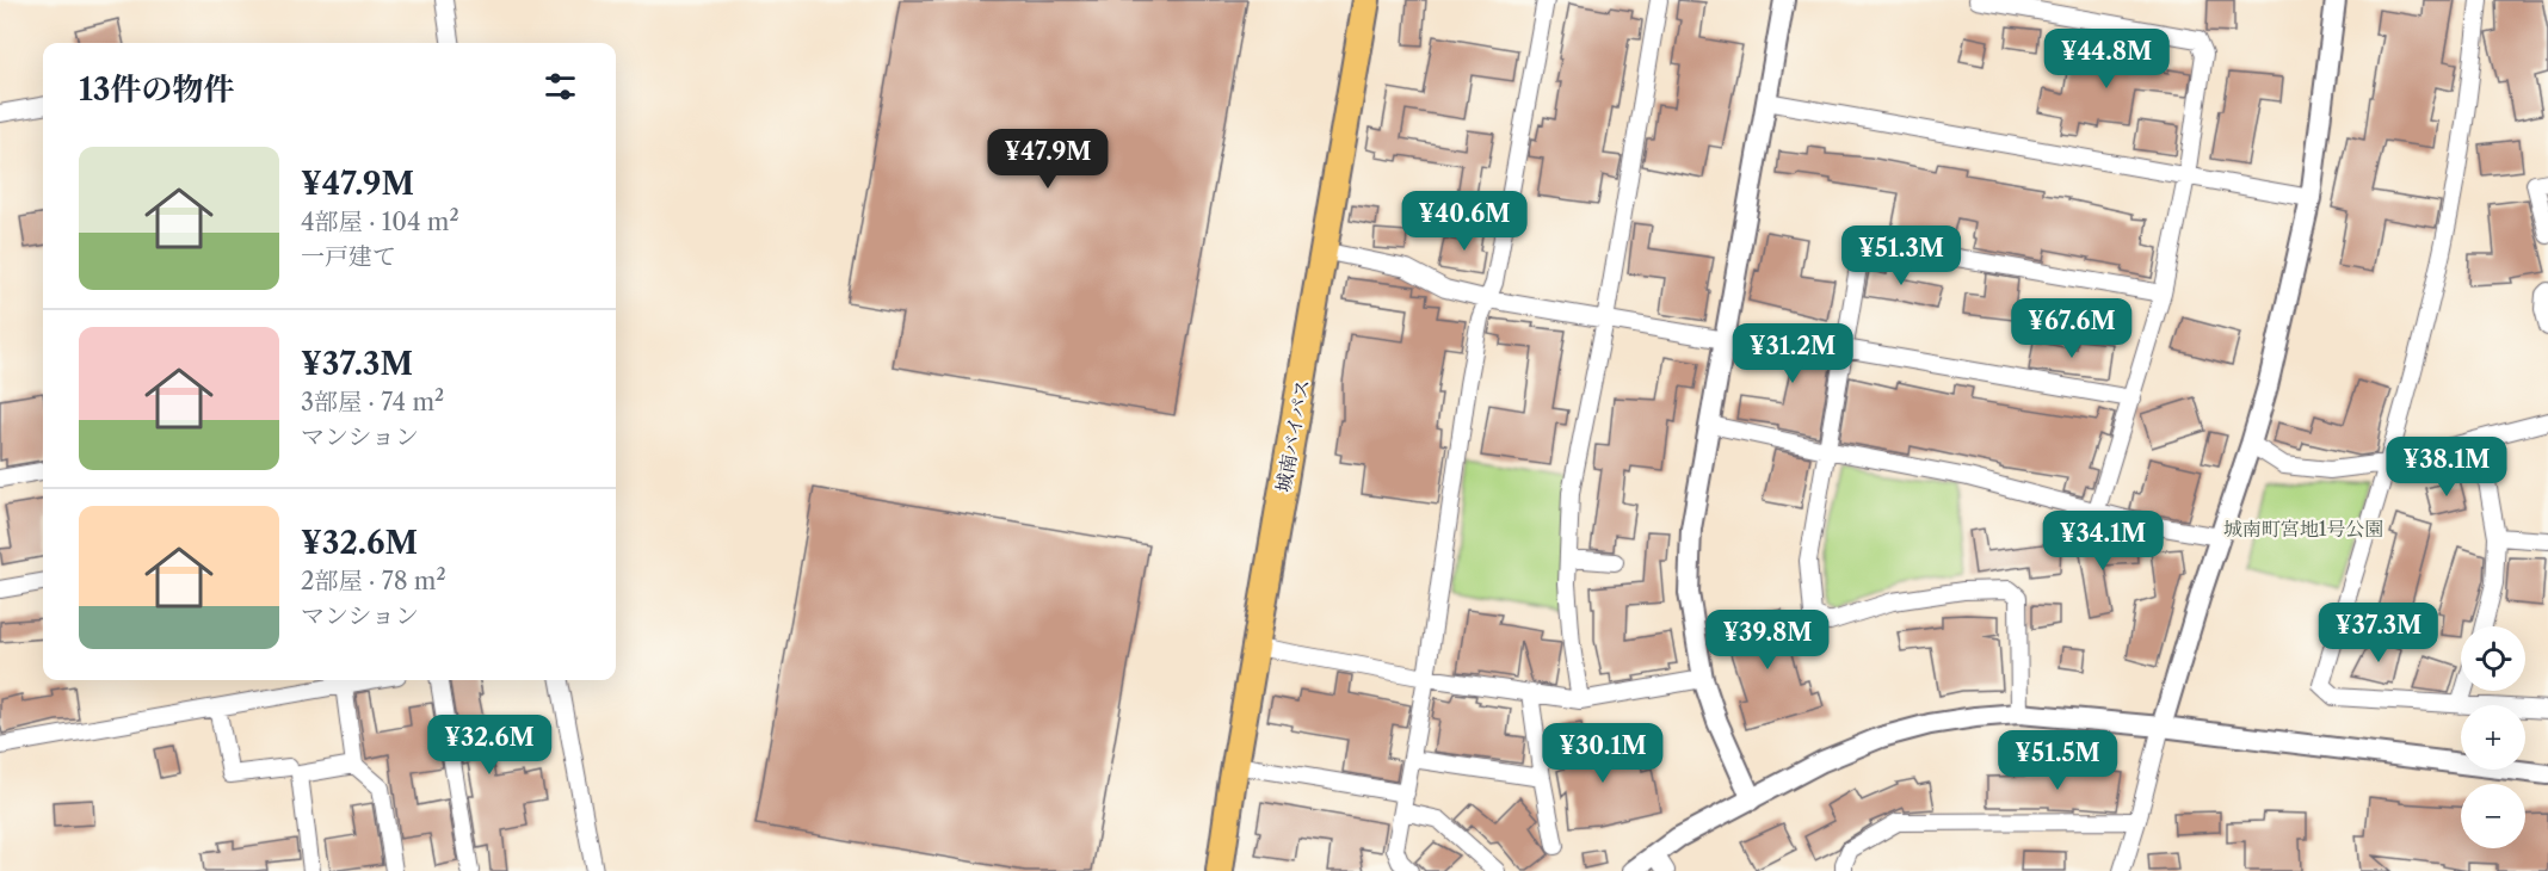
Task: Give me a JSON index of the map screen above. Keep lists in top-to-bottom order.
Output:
{
  "streets": {
    "highway": ["城南バイパス"]
  },
  "parks": ["城南町宮地1号公園"],
  "page": {
    "price": [
      "¥44.8M",
      "¥47.9M",
      "¥40.6M",
      "¥51.3M",
      "¥67.6M",
      "¥31.2M",
      "¥38.1M",
      "¥34.1M",
      "¥37.3M",
      "¥39.8M",
      "¥32.6M",
      "¥30.1M",
      "¥51.5M"
    ],
    "heading": "13件の物件",
    "list": [
      {
        "name": "¥47.9M",
        "note": "4部屋 · 104 m² · 一戸建て"
      },
      {
        "name": "¥37.3M",
        "note": "3部屋 · 74 m² · マンション"
      },
      {
        "name": "¥32.6M",
        "note": "2部屋 · 78 m² · マンション"
      }
    ],
    "map_buttons": ["+", "−"]
  }
}
